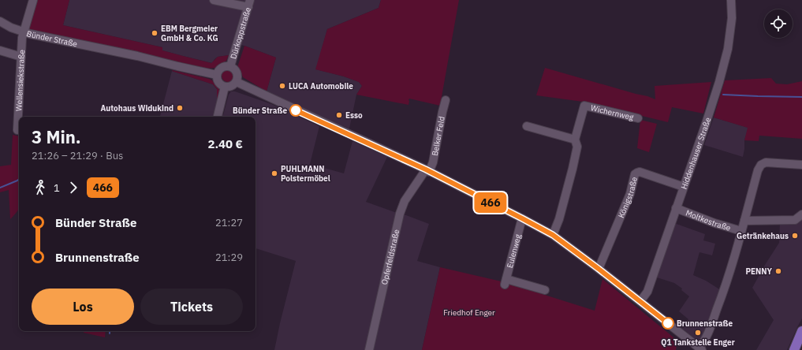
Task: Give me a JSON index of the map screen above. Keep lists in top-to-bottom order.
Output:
{
  "streets": {
    "street": [
      "Dürkoppstraße",
      "Bünder Straße",
      "Wellensiekstraße",
      "Wichernweg",
      "Belker Feld",
      "Hiddenhauser Straße",
      "Königstraße",
      "Moltkestraße",
      "Eulenweg",
      "Opferfeldstraße"
    ]
  },
  "crossings": [
    ["Dürkoppstraße", "Bünder Straße"],
    ["Bünder Straße", "Wellensiekstraße"],
    ["Belker Feld", "Opferfeldstraße"],
    ["Hiddenhauser Straße", "Königstraße"],
    ["Hiddenhauser Straße", "Moltkestraße"]
  ],
  "parks": ["Friedhof Enger"],
  "places": [
    "EBM Bergmeier GmbH & Co. KG",
    "LUCA Automobile",
    "Autohaus Widukind",
    "Bünder Straße",
    "Esso",
    "PUHLMANN Polstermöbel",
    "Getränkehaus",
    "PENNY",
    "Brunnenstraße",
    "Q1 Tankstelle Enger"
  ],
  "lines": ["bus line 466"],
  "page": {
    "on_map": "466",
    "heading": ["3 Min.", "21:26 – 21:29 · Bus", "2.40 €"],
    "legs": ["1", "466"],
    "list": [
      {
        "name": "Bünder Straße",
        "value": "21:27"
      },
      {
        "name": "Brunnenstraße",
        "value": "21:29"
      }
    ],
    "buttons": ["Los", "Tickets"]
  }
}
